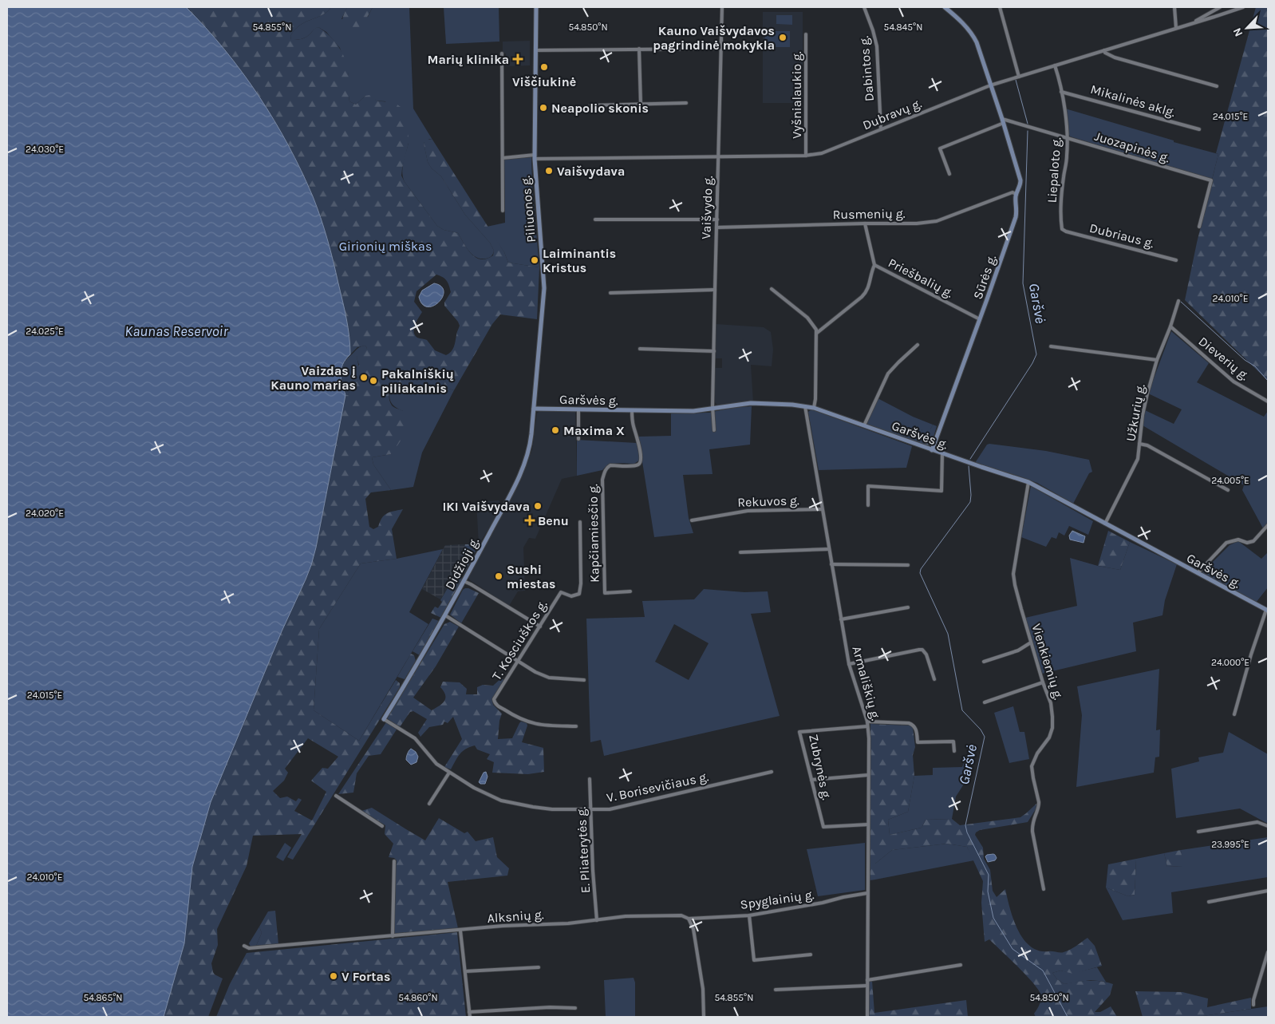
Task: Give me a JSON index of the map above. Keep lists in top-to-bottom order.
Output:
{
  "streets": {
    "main road": [
      "Piliuonos g.",
      "Sūrės g.",
      "Garšvės g.",
      "Didžioji g."
    ],
    "street": [
      "Dabintos g.",
      "Vyšnialaukio g.",
      "Mikalinės aklg.",
      "Dubravų g.",
      "Juozapinės g.",
      "Liepaloto g.",
      "Vaišvydo g.",
      "Rusmenių g.",
      "Dubriaus g.",
      "Priešbalių g.",
      "Dieverių g.",
      "Užkurių g.",
      "Rekuvos g.",
      "Kapčiamiesčio g.",
      "T. Kosciuškos g.",
      "Vienkiemių g.",
      "Armališkių g.",
      "Zubrynės g.",
      "V. Borisevičiaus g.",
      "E. Pliaterytės g.",
      "Spyglainių g.",
      "Alksnių g."
    ]
  },
  "crossings": [
    ["Dabintos g.", "Dubravų g."],
    ["Vyšnialaukio g.", "Dubravų g."],
    ["Mikalinės aklg.", "Liepaloto g."],
    ["Dubravų g.", "Liepaloto g."],
    ["Dubravų g.", "Vaišvydo g."],
    ["Dubravų g.", "Piliuonos g."],
    ["Dubravų g.", "Sūrės g."],
    ["Juozapinės g.", "Liepaloto g."],
    ["Juozapinės g.", "Sūrės g."],
    ["Liepaloto g.", "Dubriaus g."],
    ["Vaišvydo g.", "Rusmenių g."],
    ["Vaišvydo g.", "Garšvės g."],
    ["Piliuonos g.", "Garšvės g."],
    ["Piliuonos g.", "Didžioji g."],
    ["Rusmenių g.", "Sūrės g."],
    ["Sūrės g.", "Priešbalių g."],
    ["Sūrės g.", "Garšvės g."],
    ["Dieverių g.", "Užkurių g."],
    ["Garšvės g.", "Užkurių g."],
    ["Garšvės g.", "Kapčiamiesčio g."],
    ["Garšvės g.", "Didžioji g."],
    ["Garšvės g.", "Vienkiemių g."],
    ["Garšvės g.", "Armališkių g."],
    ["Rekuvos g.", "Armališkių g."],
    ["Didžioji g.", "V. Borisevičiaus g."],
    ["Armališkių g.", "Zubrynės g."],
    ["Armališkių g.", "Spyglainių g."],
    ["V. Borisevičiaus g.", "E. Pliaterytės g."],
    ["E. Pliaterytės g.", "Alksnių g."],
    ["Spyglainių g.", "Alksnių g."]
  ],
  "water": ["Garšvė", "Kaunas Reservoir"],
  "parks": ["Girionių miškas"],
  "places": {
    "other": [
      "Kauno Vaišvydavos pagrindinė mokykla",
      "Viščiukinė",
      "Neapolio skonis",
      "Vaišvydava",
      "Laiminantis Kristus",
      "Vaizdas į Kauno marias",
      "Pakalniškių piliakalnis",
      "Maxima X",
      "IKI Vaišvydava",
      "Sushi miestas",
      "V Fortas"
    ],
    "health": ["Marių klinika", "Benu"]
  },
  "north": "bottom left",
  "coordinates": [
    "54.845°N",
    "54.855°N",
    "54.850°N",
    "24.015°E",
    "24.030°E",
    "24.010°E",
    "24.025°E",
    "24.005°E",
    "24.020°E",
    "24.000°E",
    "23.995°E",
    "54.865°N",
    "54.860°N"
  ]
}
